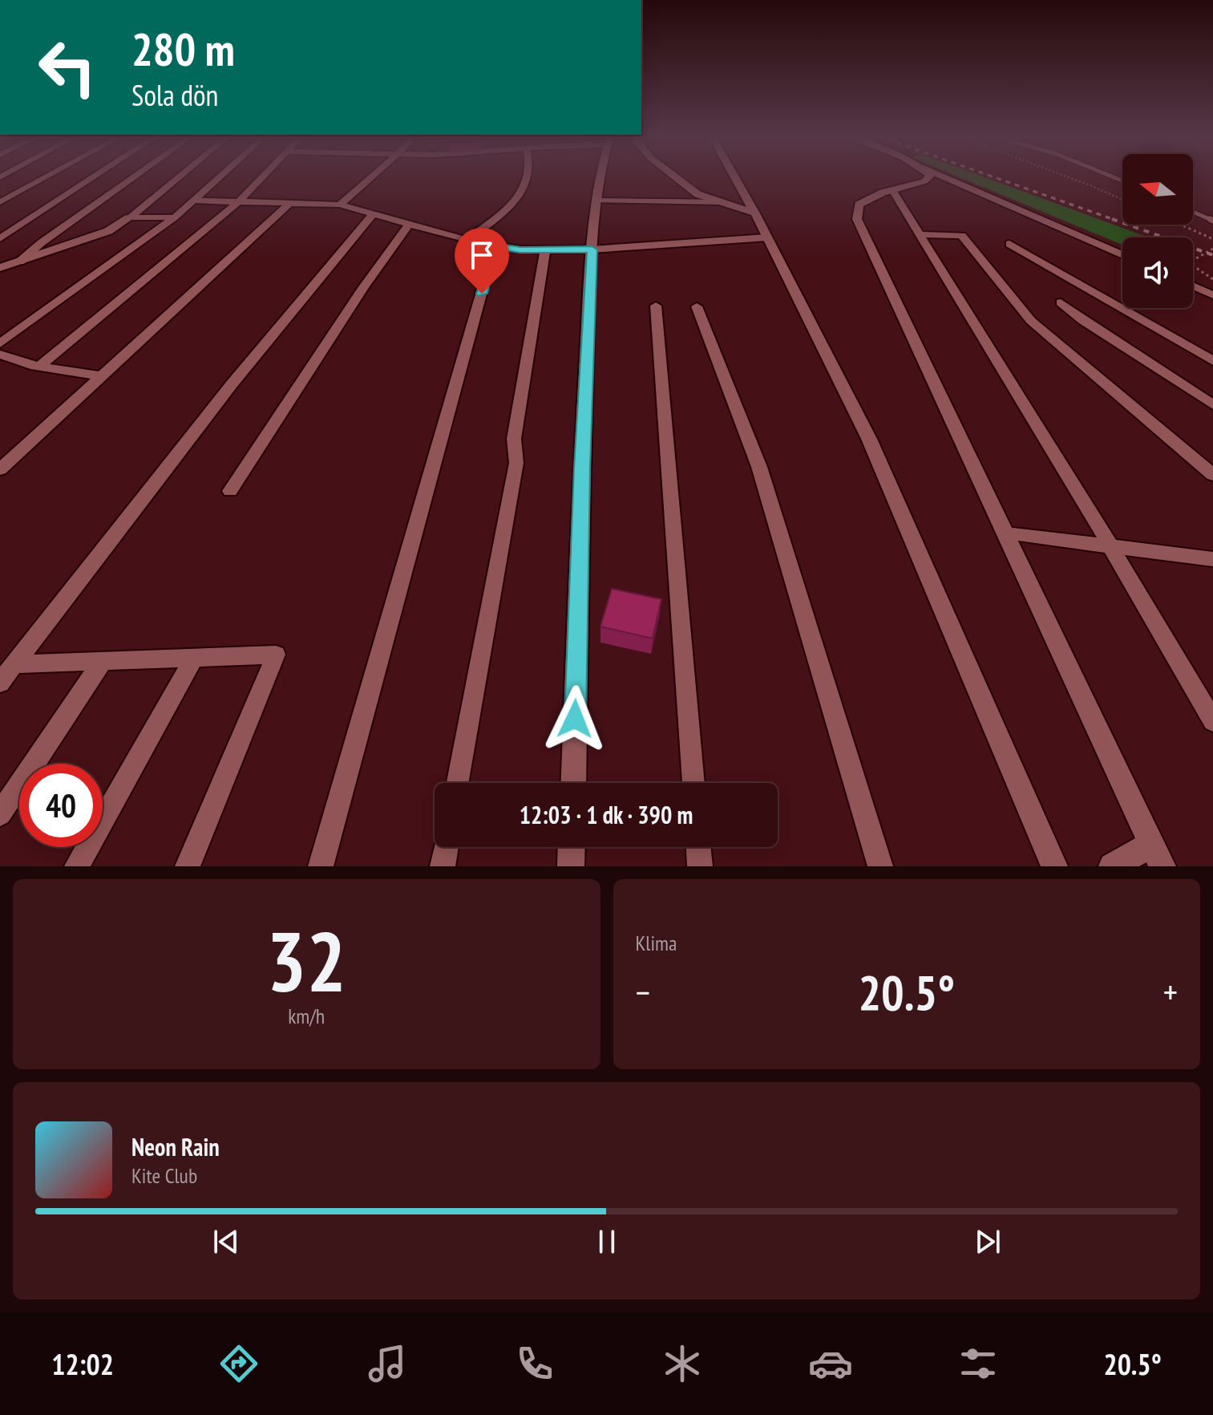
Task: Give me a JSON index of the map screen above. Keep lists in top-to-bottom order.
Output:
{
  "north": "left",
  "page": {
    "turn": ["280 m", "Sola dön"],
    "limit": "40",
    "trip": "12:03 · 1 dk · 390 m",
    "tile": [
      ["32", "km/h"],
      "Klima"
    ],
    "heat": ["−", "20.5°", "+"],
    "song": ["Neon Rain", "Kite Club"],
    "tabs": ["12:02", "20.5°"]
  }
}
